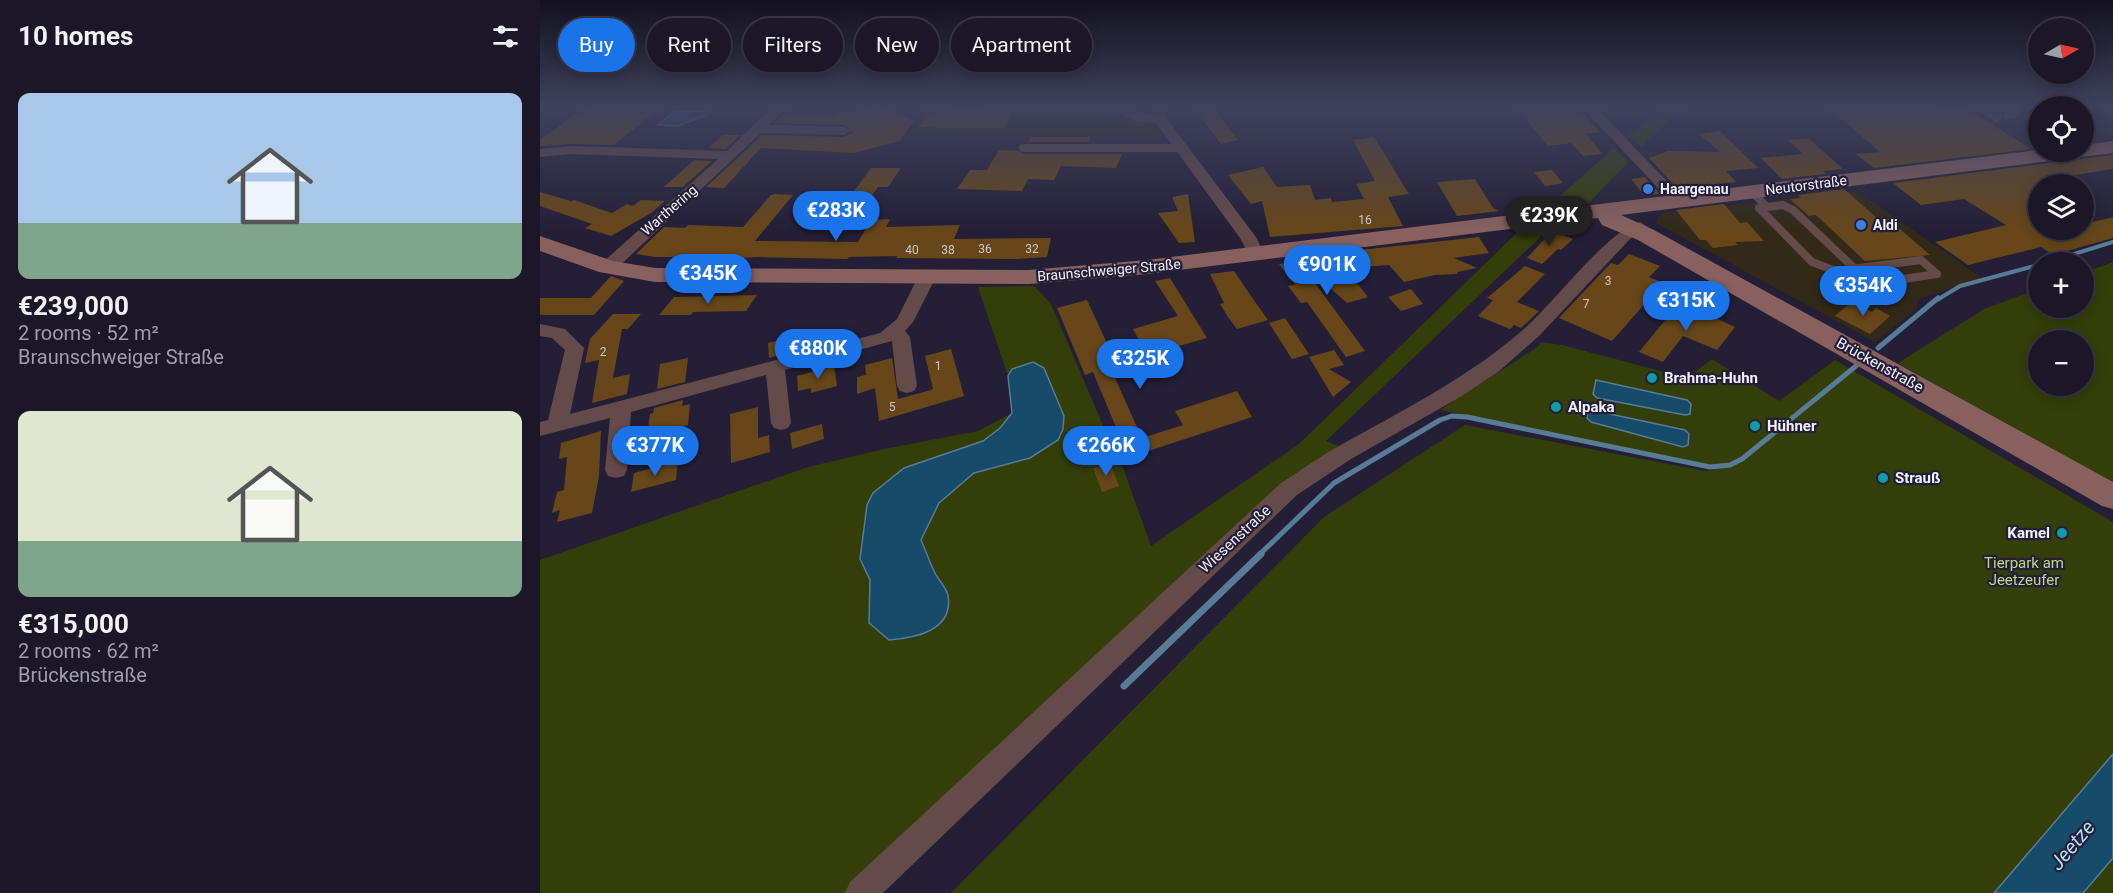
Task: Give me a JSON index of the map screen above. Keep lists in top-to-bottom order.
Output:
{
  "streets": {
    "main road": ["Neutorstraße", "Braunschweiger Straße", "Brückenstraße"],
    "street": ["Warthering", "Wiesenstraße"]
  },
  "crossings": [
    ["Neutorstraße", "Braunschweiger Straße"],
    ["Warthering", "Braunschweiger Straße"],
    ["Braunschweiger Straße", "Brückenstraße"],
    ["Brückenstraße", "Wiesenstraße"]
  ],
  "water": ["Jeetze"],
  "parks": ["Tierpark am Jeetzeufer"],
  "places": [
    "Haargenau",
    "Aldi",
    "Brahma-Huhn",
    "Alpaka",
    "Hühner",
    "Strauß",
    "Kamel"
  ],
  "house_numbers": [
    "16",
    "36",
    "32",
    "40",
    "38",
    "3",
    "7",
    "2",
    "1",
    "5"
  ],
  "north": "right",
  "page": {
    "heading": "10 homes",
    "map_buttons": ["+", "−"],
    "chip": [
      "Buy",
      "Rent",
      "Filters",
      "New",
      "Apartment"
    ],
    "list": [
      {
        "name": "€239,000",
        "note": "2 rooms · 52 m² · Braunschweiger Straße"
      },
      {
        "name": "€315,000",
        "note": "2 rooms · 62 m² · Brückenstraße"
      }
    ],
    "price": [
      "€283K",
      "€239K",
      "€901K",
      "€345K",
      "€354K",
      "€315K",
      "€880K",
      "€325K",
      "€377K",
      "€266K"
    ]
  }
}
